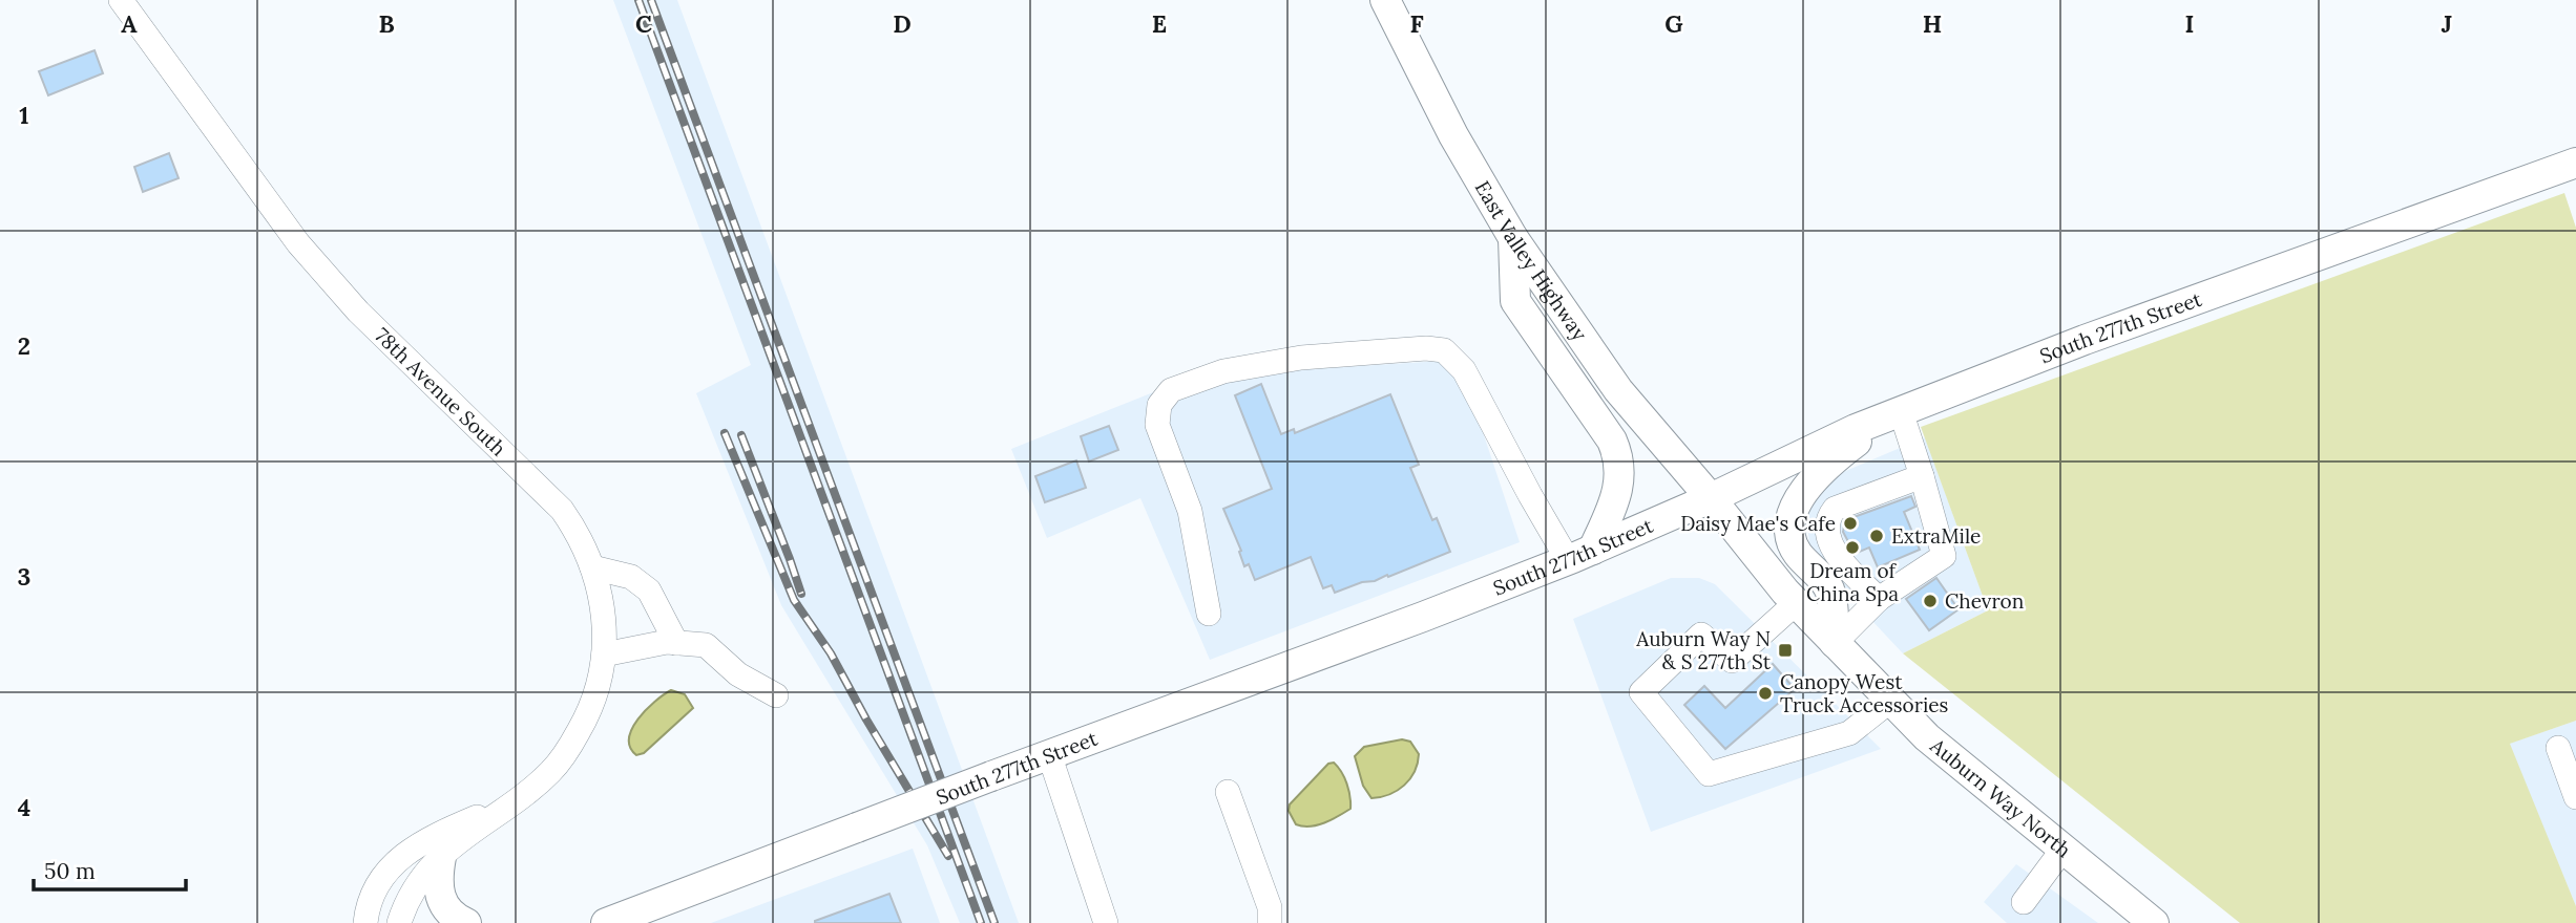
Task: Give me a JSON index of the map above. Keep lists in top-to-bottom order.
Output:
{
  "streets": {
    "main road": ["East Valley Highway", "South 277th Street", "Auburn Way North"],
    "street": ["78th Avenue South"]
  },
  "crossings": [
    ["East Valley Highway", "South 277th Street"],
    ["East Valley Highway", "Auburn Way North"],
    ["South 277th Street", "Auburn Way North"]
  ],
  "places": {
    "other": [
      "Daisy Mae's Cafe",
      "ExtraMile",
      "Dream of China Spa",
      "Chevron",
      "Canopy West Truck Accessories"
    ],
    "transit": ["Auburn Way N & S 277th St"]
  },
  "scale_bar": "50 m",
  "grid": {
    "columns": [
      "A",
      "B",
      "C",
      "D",
      "E",
      "F",
      "G",
      "H",
      "I",
      "J"
    ],
    "rows": [
      "1",
      "2",
      "3",
      "4"
    ]
  }
}
